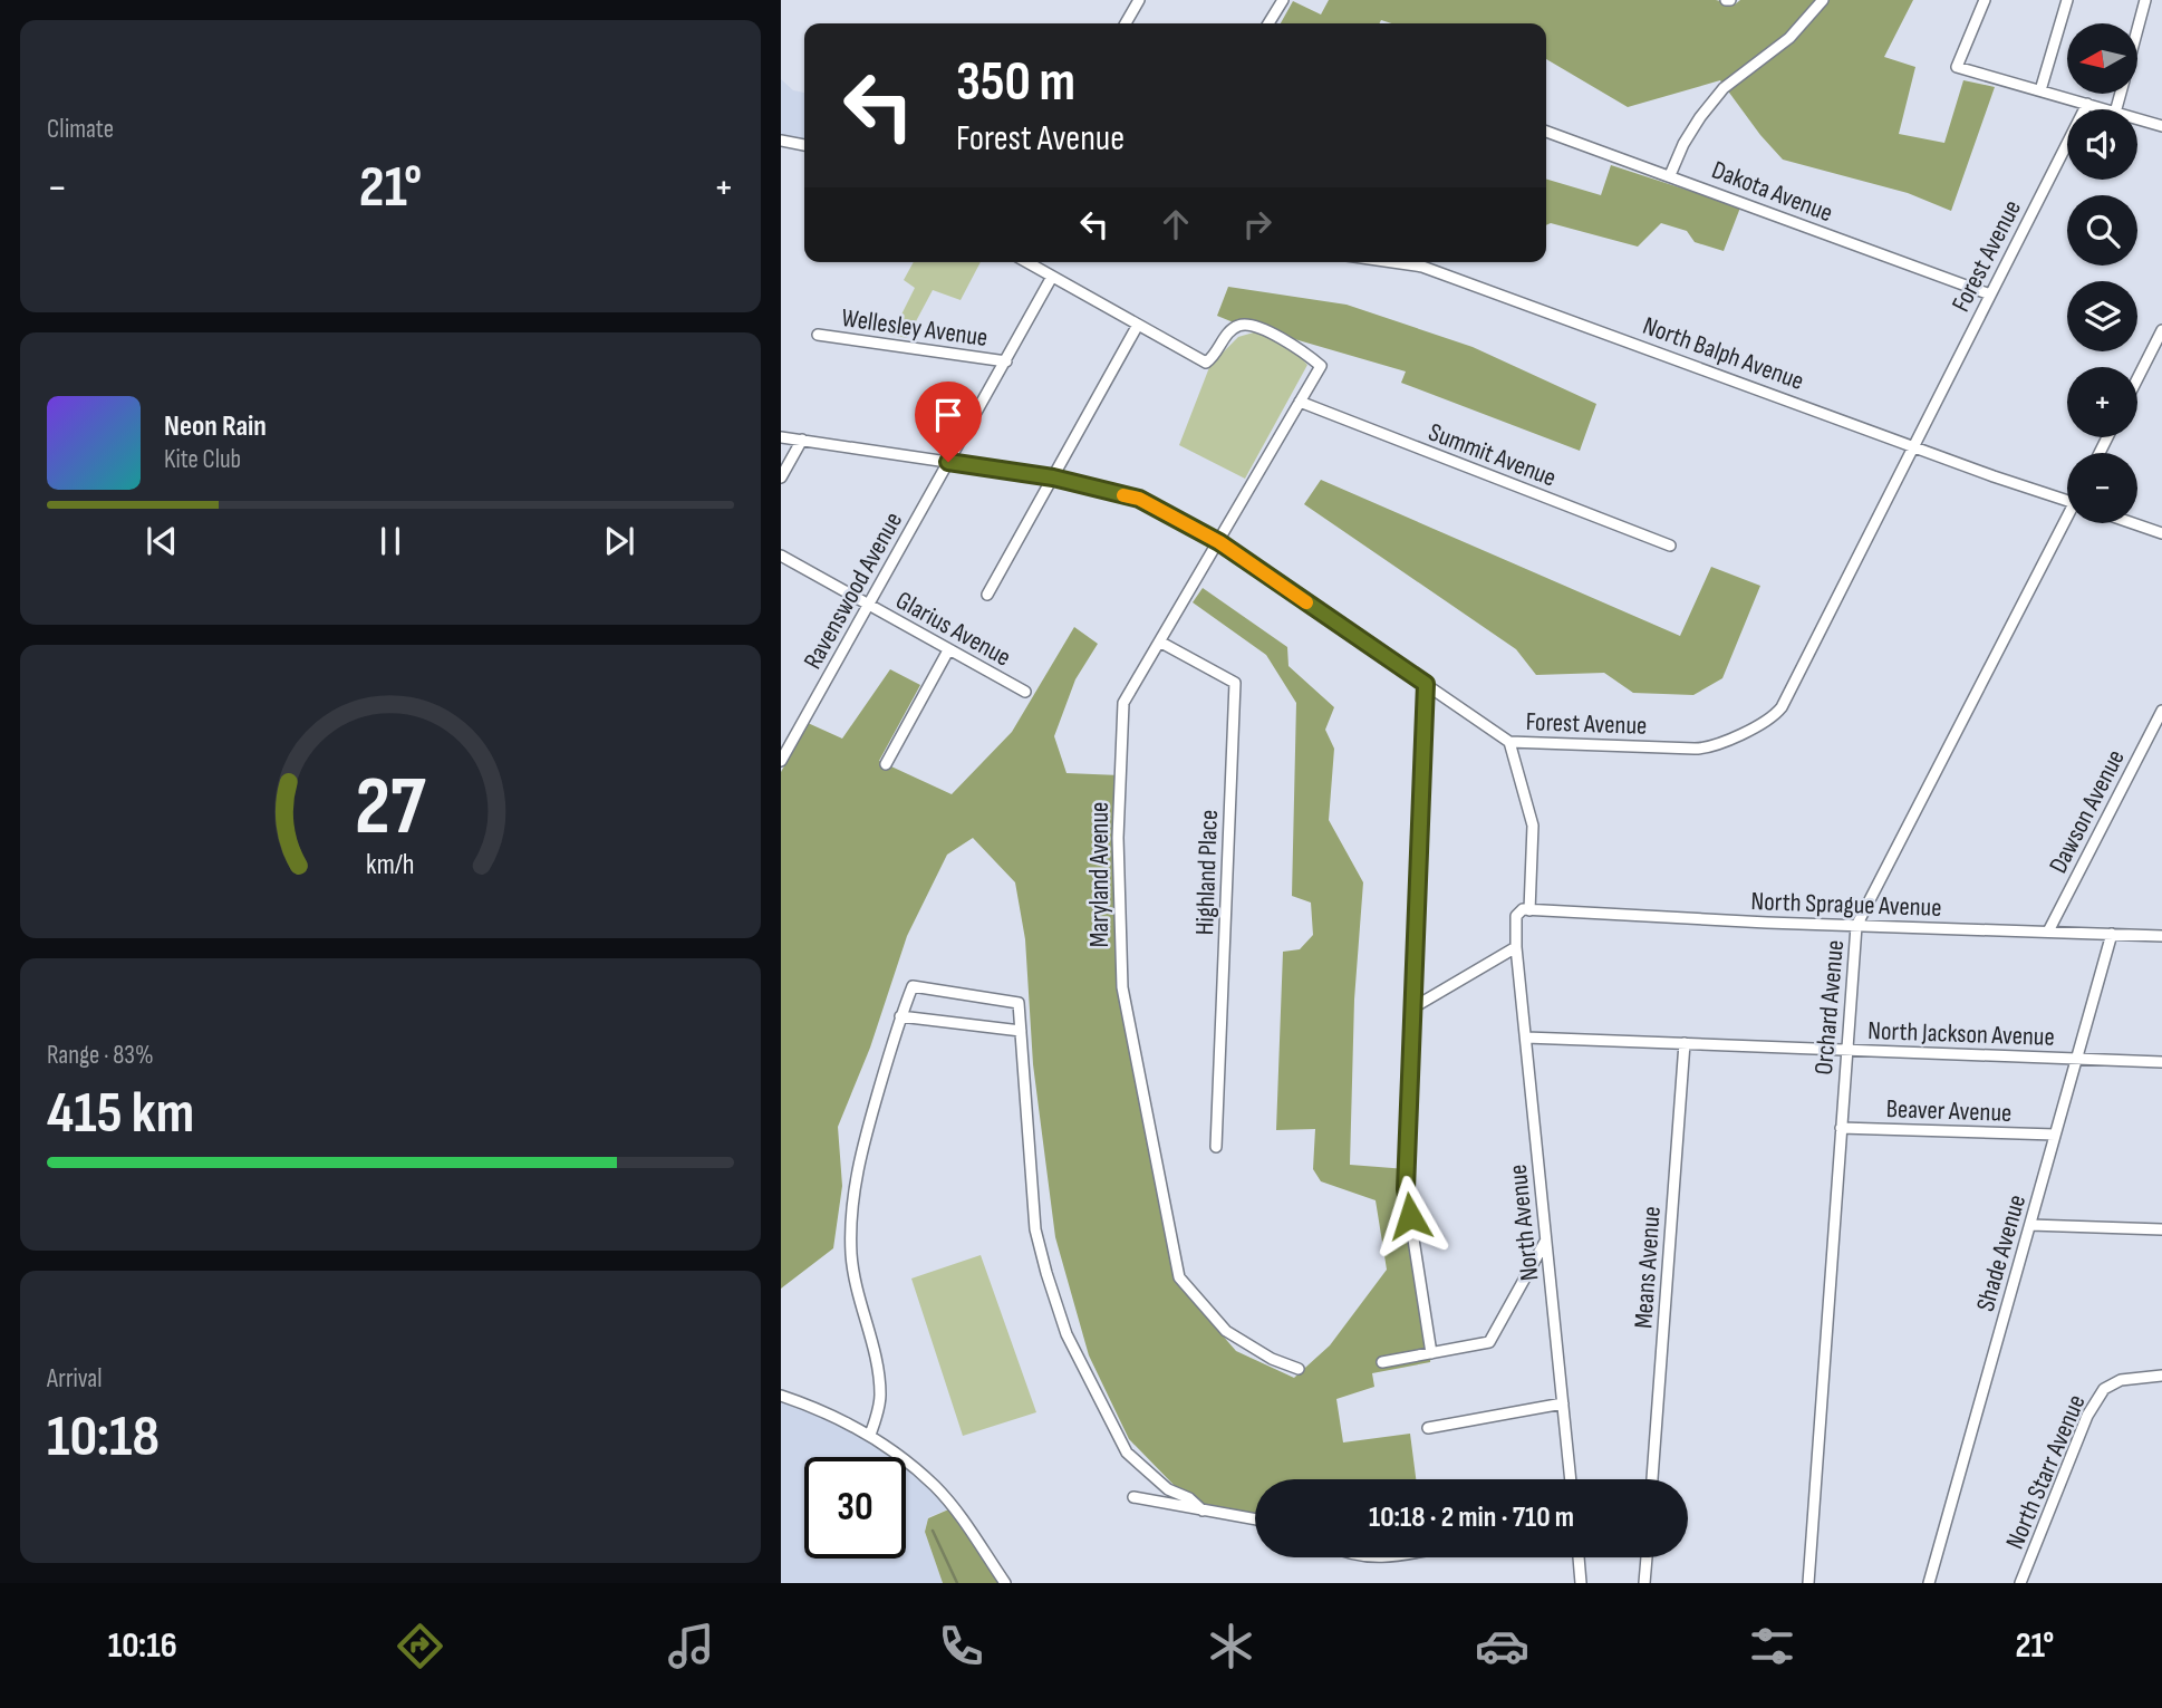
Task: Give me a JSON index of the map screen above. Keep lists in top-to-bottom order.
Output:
{
  "streets": {
    "street": [
      "Dakota Avenue",
      "Forest Avenue",
      "Wellesley Avenue",
      "North Balph Avenue",
      "Summit Avenue",
      "Ravenswood Avenue",
      "Glarius Avenue",
      "Dawson Avenue",
      "Highland Place",
      "Maryland Avenue",
      "North Sprague Avenue",
      "Orchard Avenue",
      "North Jackson Avenue",
      "Beaver Avenue",
      "North Avenue",
      "Shade Avenue",
      "Means Avenue",
      "North Starr Avenue"
    ]
  },
  "crossings": [
    ["Dakota Avenue", "Forest Avenue"],
    ["Forest Avenue", "North Balph Avenue"],
    ["Forest Avenue", "Ravenswood Avenue"],
    ["Forest Avenue", "Maryland Avenue"],
    ["Wellesley Avenue", "Ravenswood Avenue"],
    ["Summit Avenue", "Maryland Avenue"],
    ["Ravenswood Avenue", "Glarius Avenue"],
    ["Dawson Avenue", "North Sprague Avenue"],
    ["Highland Place", "Maryland Avenue"],
    ["North Sprague Avenue", "Orchard Avenue"],
    ["North Sprague Avenue", "North Avenue"],
    ["North Sprague Avenue", "Shade Avenue"],
    ["Orchard Avenue", "North Jackson Avenue"],
    ["Orchard Avenue", "Beaver Avenue"],
    ["North Jackson Avenue", "North Avenue"],
    ["North Jackson Avenue", "Shade Avenue"],
    ["North Jackson Avenue", "Means Avenue"],
    ["Beaver Avenue", "Shade Avenue"]
  ],
  "north": "left",
  "page": {
    "tile": [
      "Climate",
      ["Range · 83%", "415 km"],
      ["Arrival", "10:18"]
    ],
    "map_buttons": ["+", "−"],
    "turn": ["350 m", "Forest Avenue"],
    "heat": ["−", "21°", "+"],
    "song": ["Neon Rain", "Kite Club"],
    "limit": "30",
    "trip": "10:18 · 2 min · 710 m",
    "tabs": ["10:16", "21°"],
    "gauge": ["27", "km/h"]
  }
}
